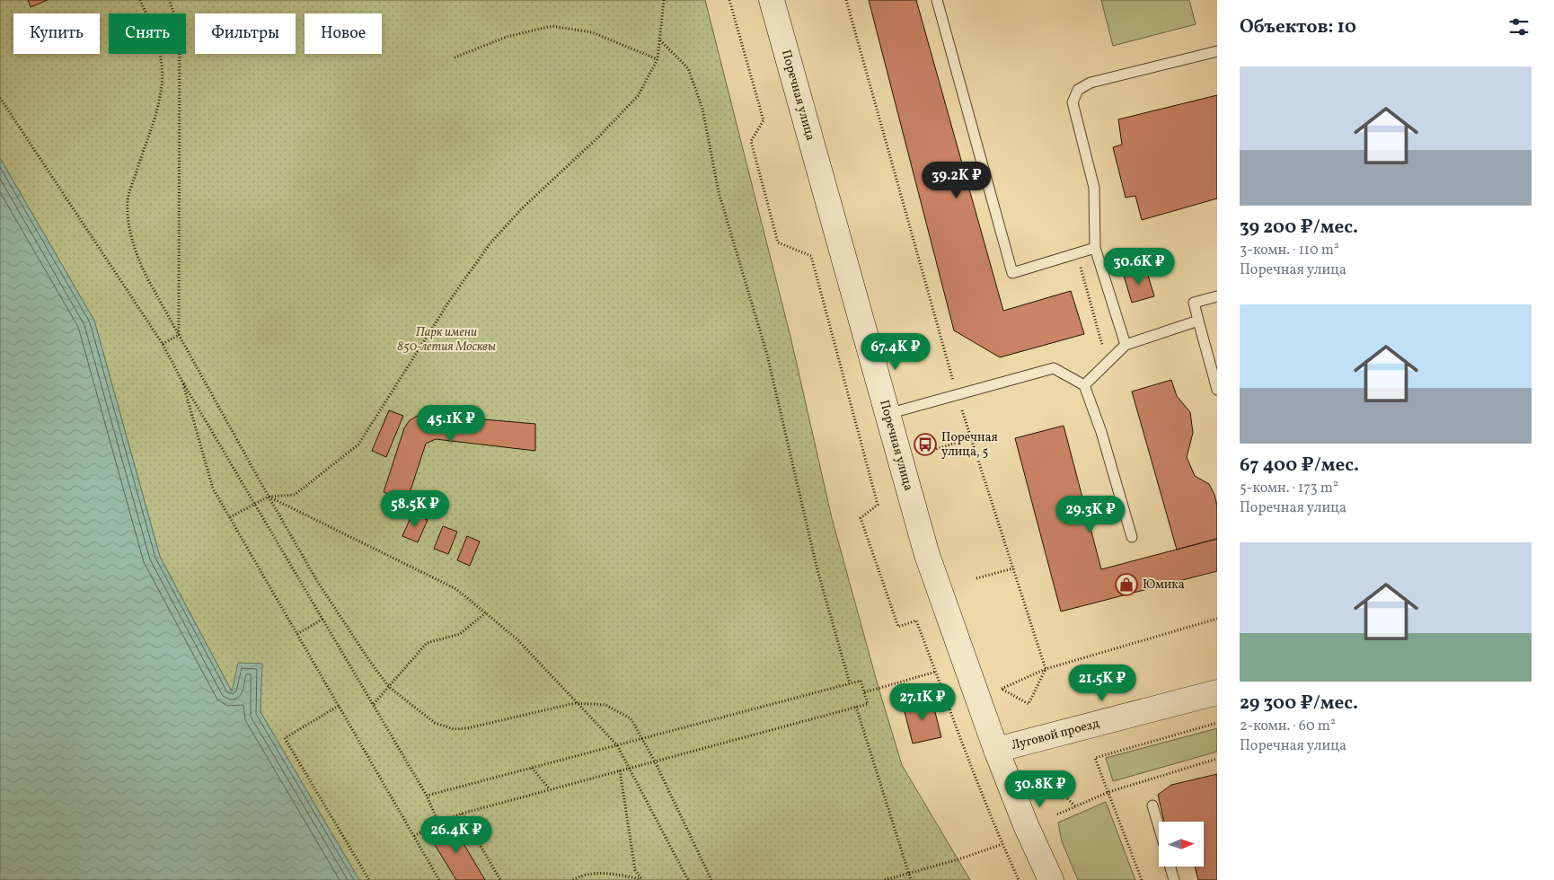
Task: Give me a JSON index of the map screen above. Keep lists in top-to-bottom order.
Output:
{
  "streets": {
    "main road": ["Поречная улица", "Луговой проезд"]
  },
  "crossings": [
    ["Поречная улица", "Луговой проезд"]
  ],
  "parks": ["Парк имени 850-летия Москвы"],
  "places": {
    "bus stop": ["Поречная улица, 5"],
    "shop": ["Юмика"]
  },
  "north": "right",
  "page": {
    "heading": "Объектов: 10",
    "chip": [
      "Купить",
      "Снять",
      "Фильтры",
      "Новое"
    ],
    "list": [
      {
        "name": "39 200 ₽/мес.",
        "note": "3-комн. · 110 m² · Поречная улица"
      },
      {
        "name": "67 400 ₽/мес.",
        "note": "5-комн. · 173 m² · Поречная улица"
      },
      {
        "name": "29 300 ₽/мес.",
        "note": "2-комн. · 60 m² · Поречная улица"
      }
    ],
    "price": [
      "39.2K ₽",
      "30.6K ₽",
      "67.4K ₽",
      "45.1K ₽",
      "58.5K ₽",
      "29.3K ₽",
      "21.5K ₽",
      "27.1K ₽",
      "30.8K ₽",
      "26.4K ₽"
    ]
  }
}
